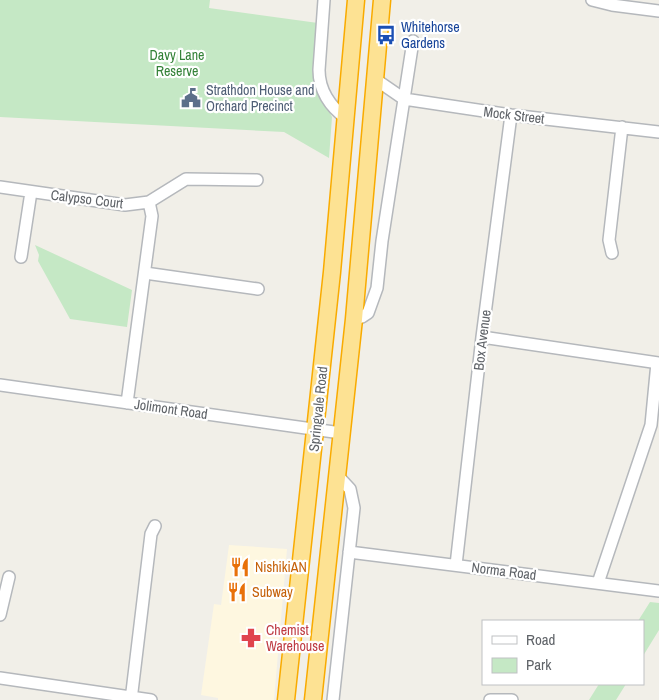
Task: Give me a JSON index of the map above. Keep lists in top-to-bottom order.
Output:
{
  "streets": {
    "highway": ["Springvale Road"],
    "street": [
      "Mock Street",
      "Calypso Court",
      "Box Avenue",
      "Jolimont Road",
      "Norma Road"
    ]
  },
  "crossings": [
    ["Mock Street", "Box Avenue"],
    ["Mock Street", "Springvale Road"],
    ["Box Avenue", "Norma Road"],
    ["Jolimont Road", "Springvale Road"]
  ],
  "parks": ["Davy Lane Reserve"],
  "places": {
    "bus stop": ["Whitehorse Gardens"],
    "public building": ["Strathdon House and Orchard Precinct"],
    "restaurant": ["NishikiAN", "Subway"],
    "pharmacy": ["Chemist Warehouse"]
  },
  "legend": ["Road", "Park"]
}
